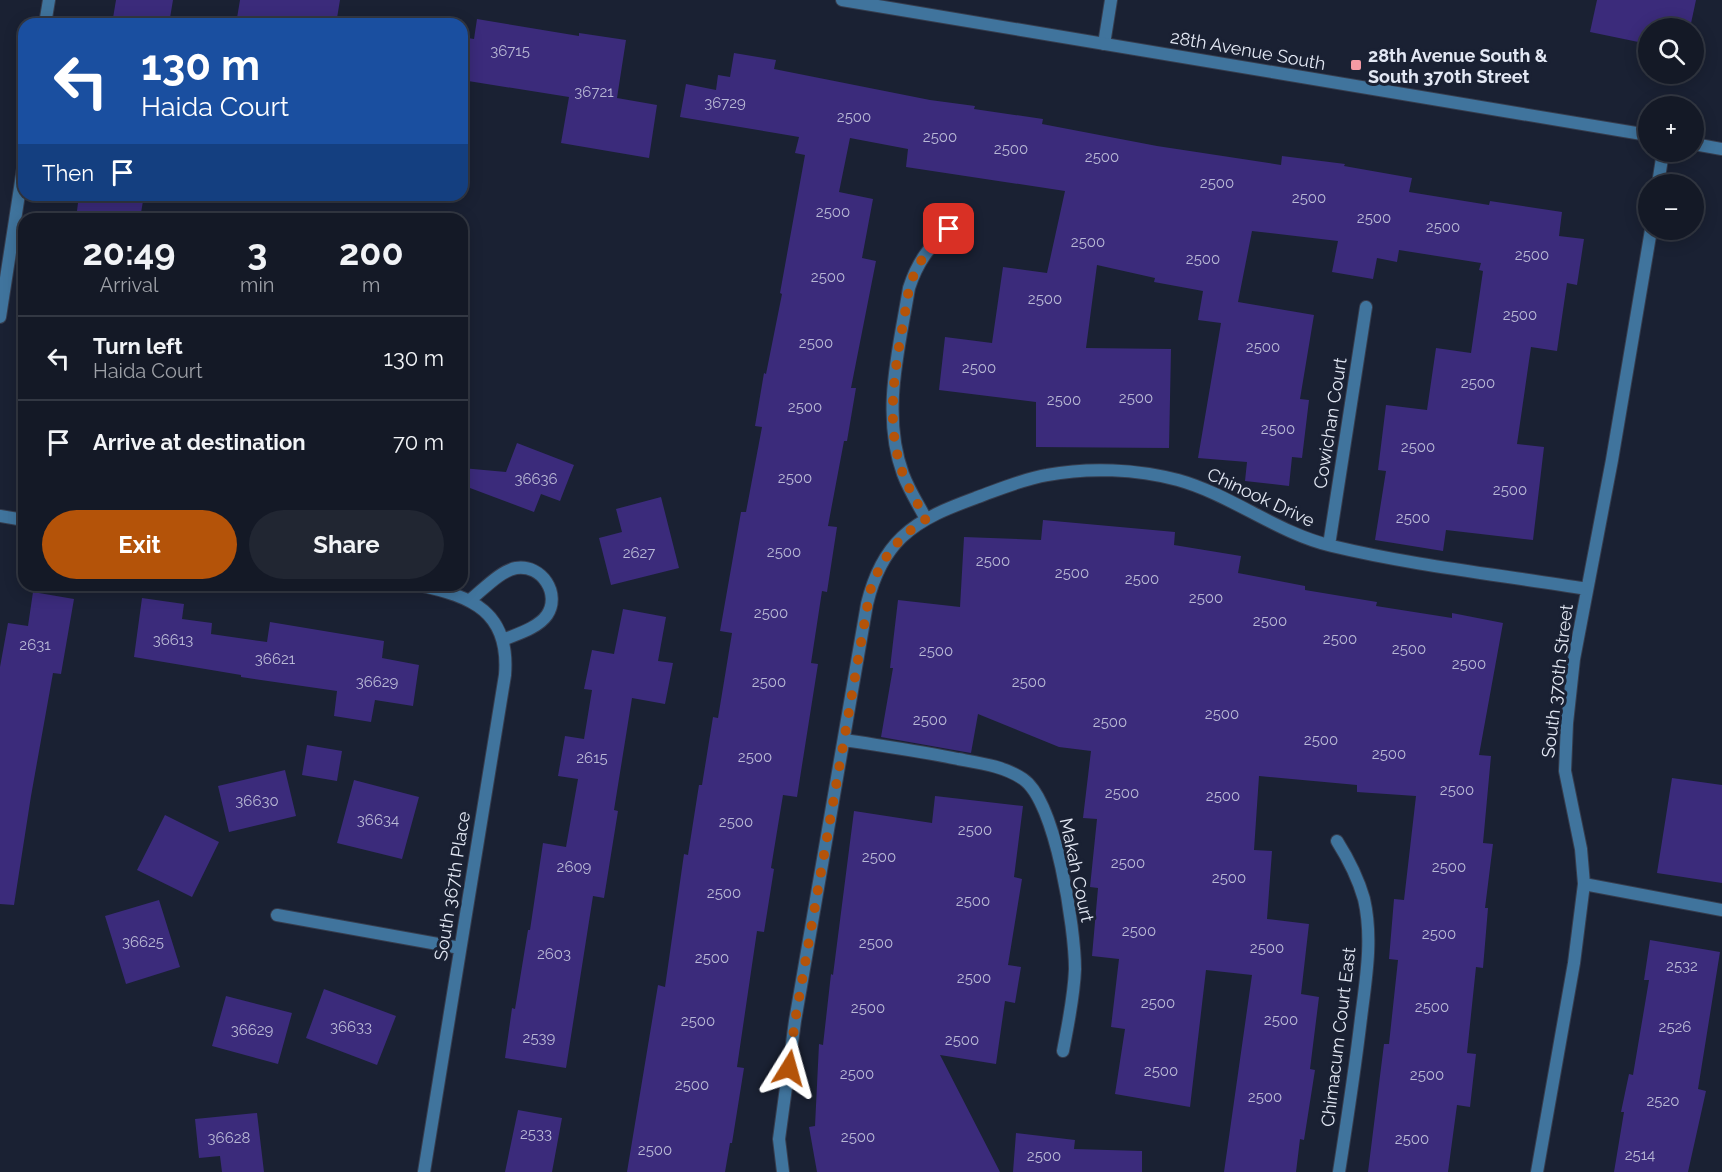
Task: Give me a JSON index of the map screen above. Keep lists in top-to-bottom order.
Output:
{
  "streets": {
    "street": [
      "28th Avenue South",
      "Cowichan Court",
      "Chinook Drive",
      "South 370th Street",
      "Makah Court",
      "South 367th Place",
      "Chimacum Court East"
    ]
  },
  "crossings": [
    ["Cowichan Court", "Chinook Drive"],
    ["Chinook Drive", "South 370th Street"],
    ["Chinook Drive", "Makah Court"]
  ],
  "places": {
    "transit": ["28th Avenue South & South 370th Street"]
  },
  "house_numbers": [
    "36715",
    "36721",
    "36729",
    "2500",
    "2500",
    "2500",
    "2500",
    "2500",
    "2500",
    "2500",
    "2500",
    "2500",
    "2500",
    "2500",
    "2500",
    "2500",
    "2500",
    "2500",
    "2500",
    "2500",
    "2500",
    "2500",
    "2500",
    "2500",
    "2500",
    "2500",
    "2500",
    "2500",
    "36636",
    "2500",
    "2500",
    "2500",
    "2627",
    "2500",
    "2500",
    "2500",
    "2500",
    "2500",
    "2500",
    "2500",
    "36613",
    "2631",
    "2500",
    "2500",
    "36621",
    "2500",
    "36629",
    "2500",
    "2500",
    "2500",
    "2500",
    "2500",
    "2500",
    "2500",
    "2500",
    "2615",
    "2500",
    "2500",
    "2500",
    "36630",
    "36634",
    "2500",
    "2500",
    "2500",
    "2500",
    "2609",
    "2500",
    "2500",
    "2500",
    "2500",
    "2500",
    "2500",
    "36625",
    "2500",
    "2500",
    "2603",
    "2500",
    "2532",
    "2500",
    "2500",
    "2500",
    "2500",
    "2500",
    "2500",
    "36633",
    "2526",
    "36629",
    "2539",
    "2500",
    "2500",
    "2500",
    "2500",
    "2500",
    "2500",
    "2520",
    "2533",
    "2500",
    "36628",
    "2500",
    "2500",
    "2514",
    "2500"
  ],
  "page": {
    "map_buttons": ["+", "−"],
    "turn": ["130 m", "Haida Court"],
    "then": "Then",
    "eta": [
      "20:49",
      "Arrival",
      "3",
      "min",
      "200",
      "m"
    ],
    "list": [
      {
        "name": "Turn left",
        "note": "Haida Court",
        "value": "130 m"
      },
      {
        "name": "Arrive at destination",
        "value": "70 m"
      }
    ],
    "buttons": ["Exit", "Share"]
  }
}
